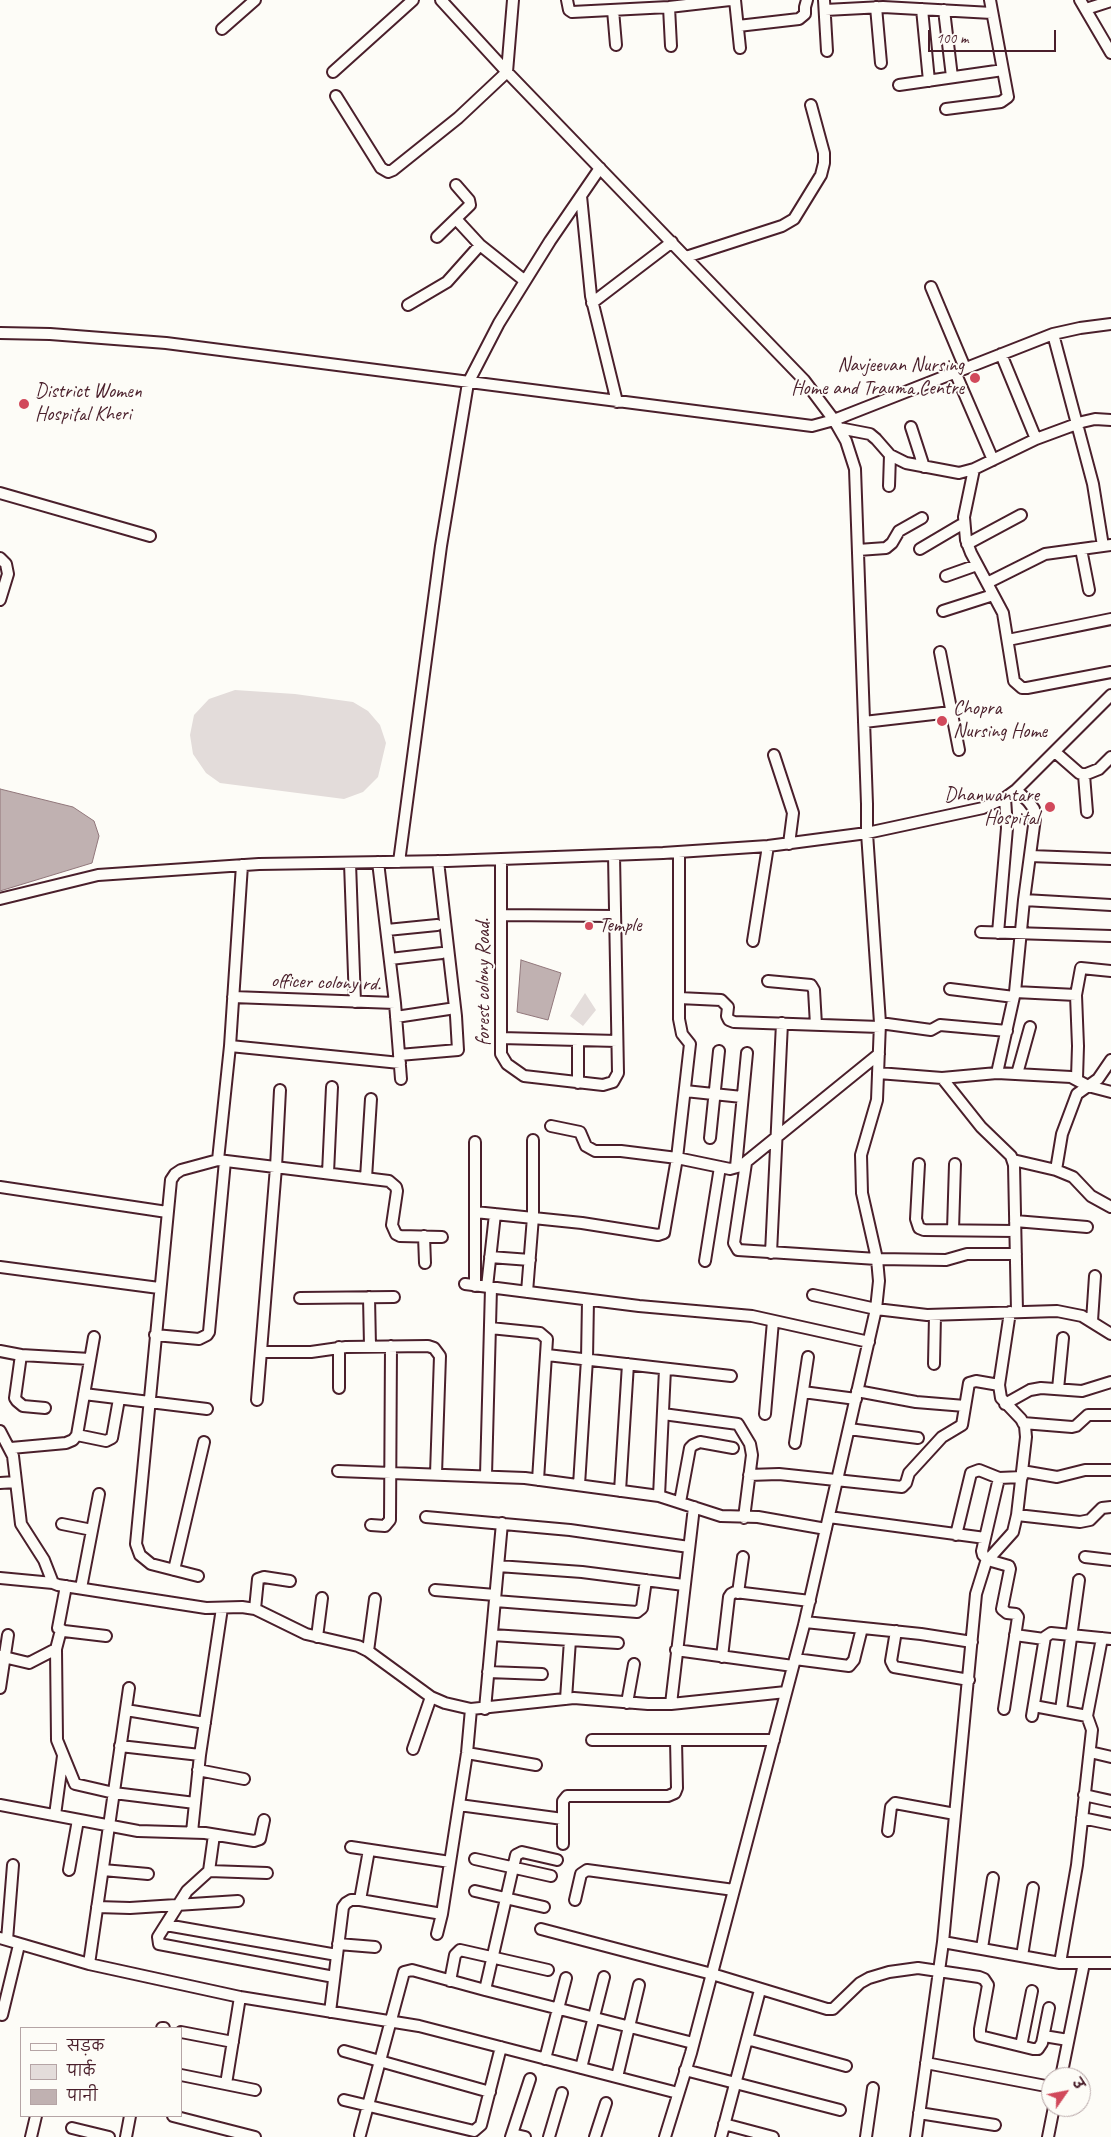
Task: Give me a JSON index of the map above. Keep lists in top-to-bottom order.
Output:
{
  "streets": {
    "street": ["forest colony Road.", "officer colony rd."]
  },
  "places": [
    "Navjeevan Nursing Home and Trauma Centre",
    "District Women Hospital Kheri",
    "Chopra Nursing Home",
    "Dhanwantare Hospital",
    "Temple"
  ],
  "legend": ["सड़क", "पार्क", "पानी"],
  "scale_bar": "100 m",
  "north": "top right"
}
